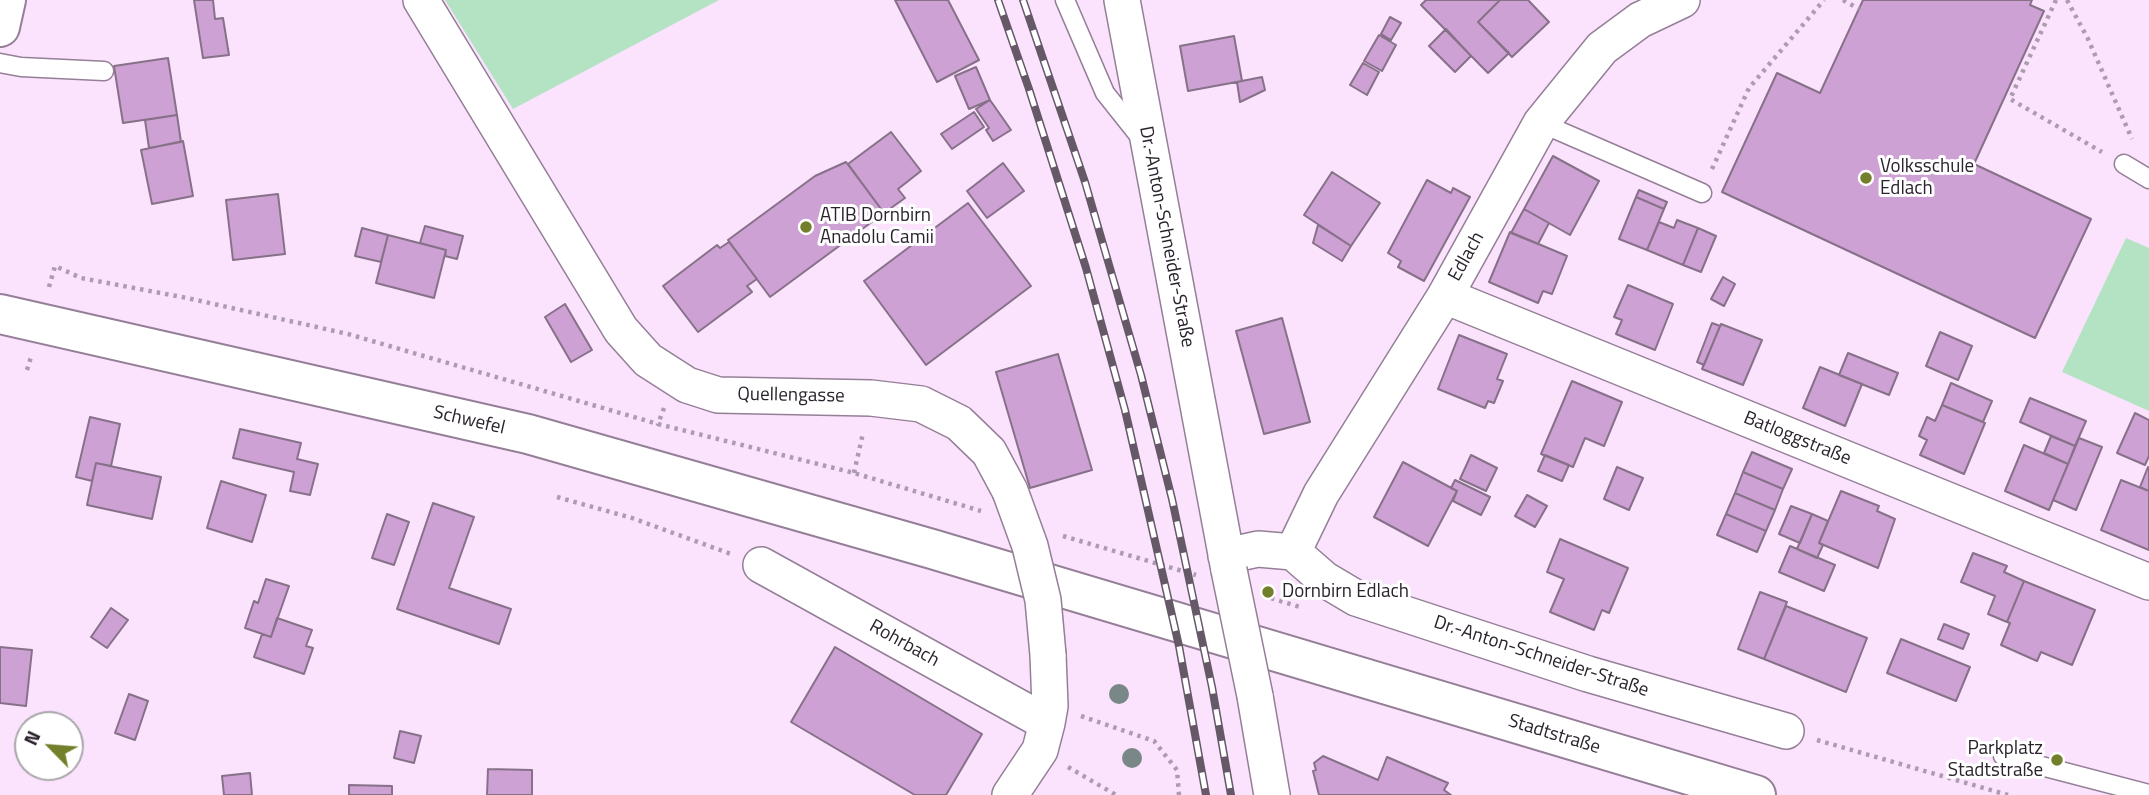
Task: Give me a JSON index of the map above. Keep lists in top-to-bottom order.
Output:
{
  "streets": {
    "main road": ["Schwefel", "Stadtstraße"],
    "street": [
      "Dr.-Anton-Schneider-Straße",
      "Edlach",
      "Quellengasse",
      "Batloggstraße",
      "Rohrbach"
    ]
  },
  "crossings": [
    ["Dr.-Anton-Schneider-Straße", "Edlach"],
    ["Edlach", "Batloggstraße"],
    ["Quellengasse", "Rohrbach"],
    ["Schwefel", "Stadtstraße"]
  ],
  "places": [
    "Volksschule Edlach",
    "ATIB Dornbirn Anadolu Camii",
    "Dornbirn Edlach",
    "Parkplatz Stadtstraße"
  ],
  "north": "top left"
}
